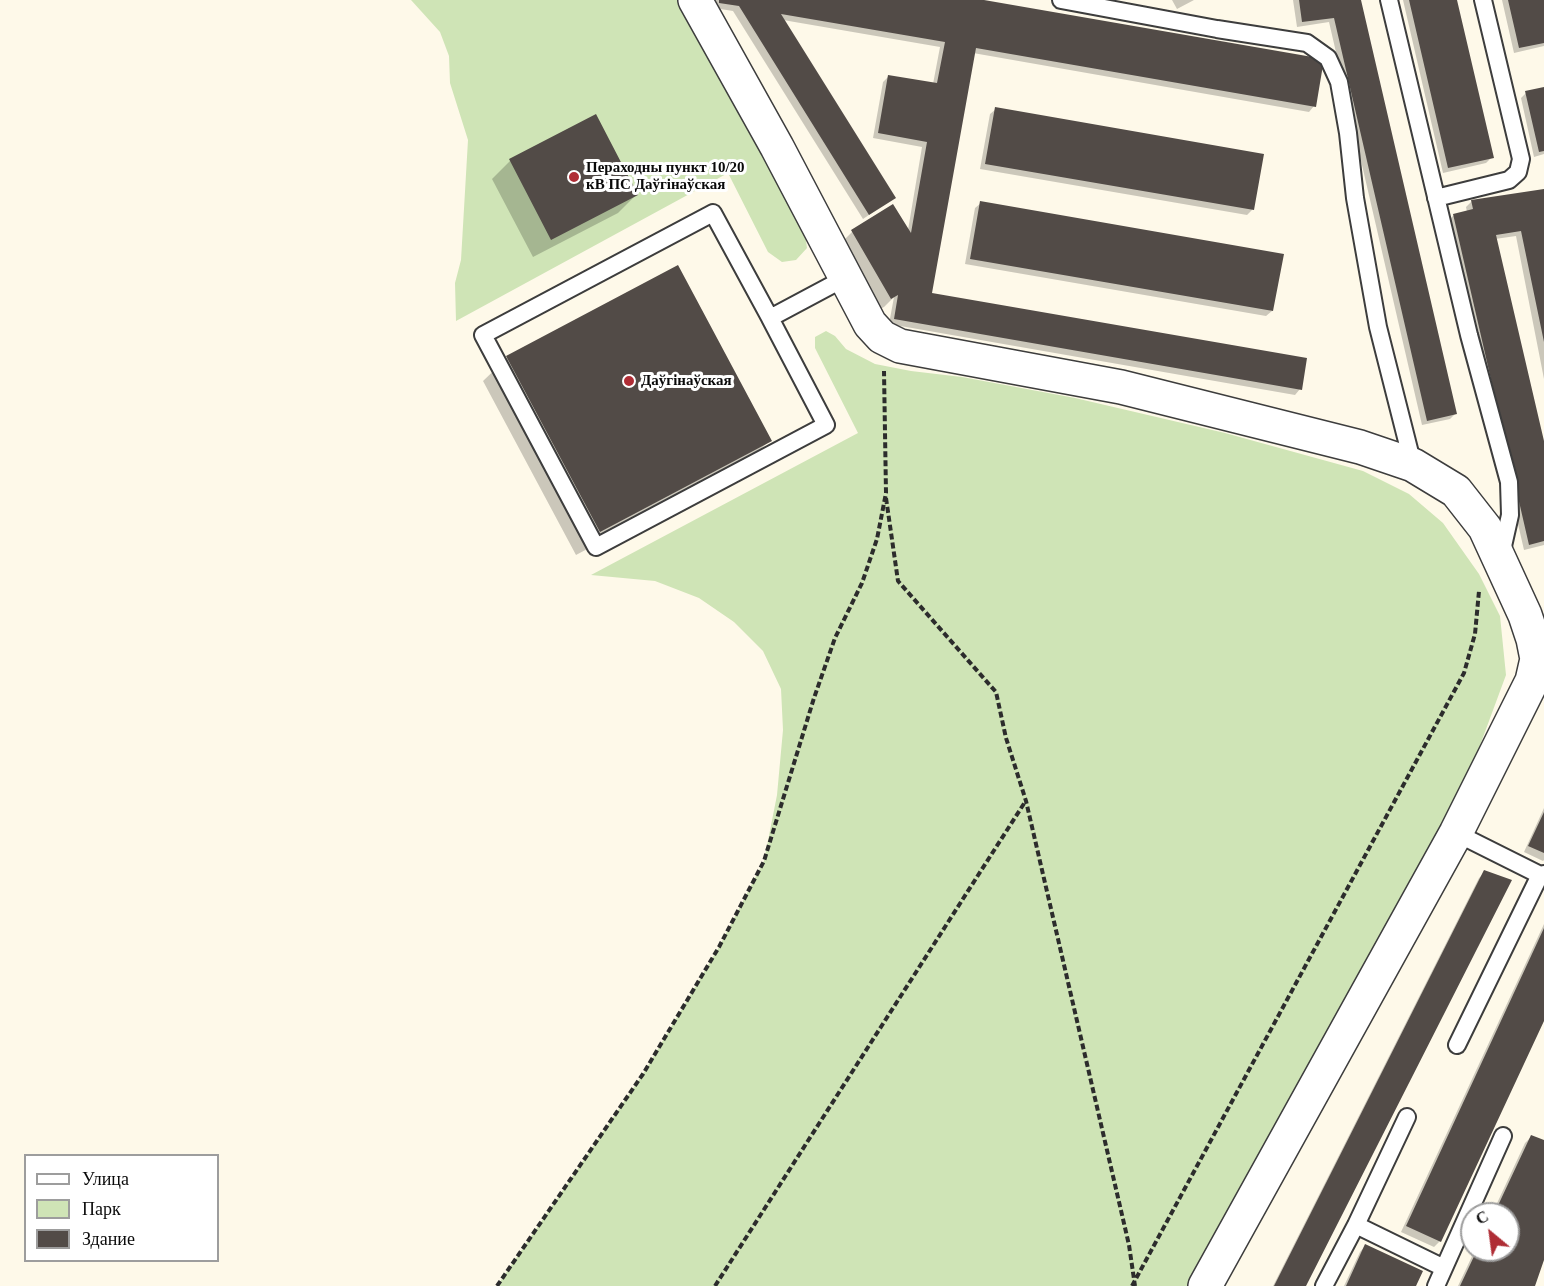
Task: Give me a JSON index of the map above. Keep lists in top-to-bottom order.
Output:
{
  "places": ["Пераходны пункт 10/20 кВ ПС Даўгінаўская", "Даўгінаўская"],
  "legend": ["Улица", "Парк", "Здание"],
  "north": "top left"
}
